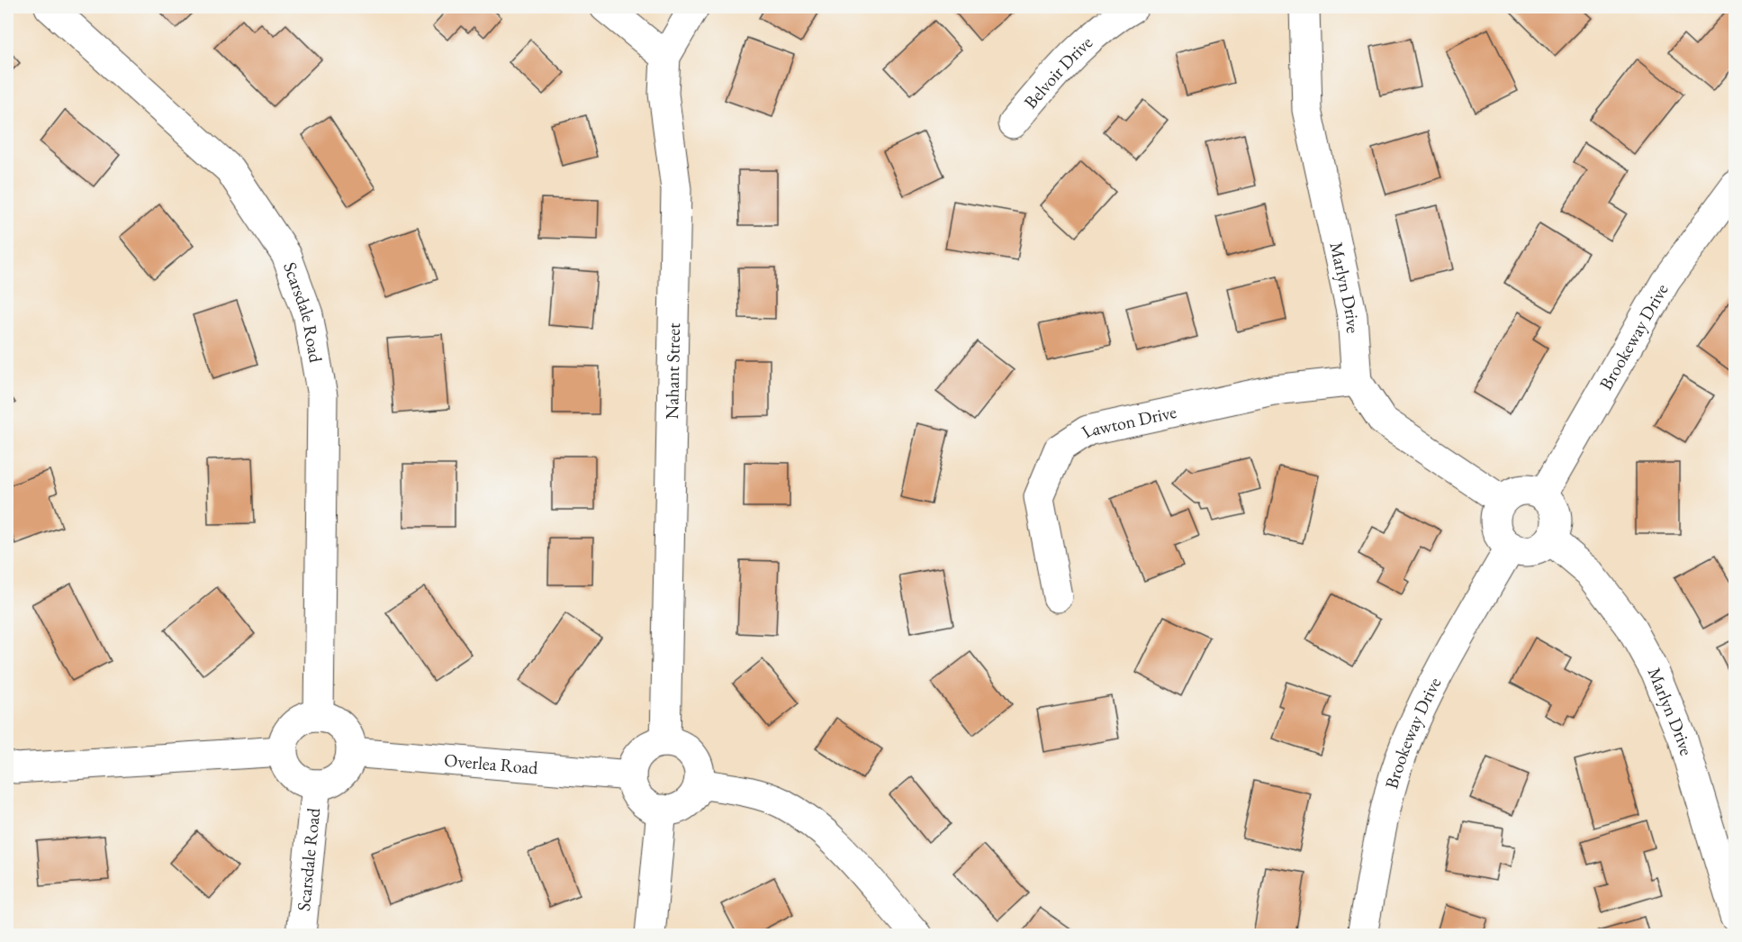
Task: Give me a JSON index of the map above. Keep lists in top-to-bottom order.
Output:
{
  "streets": {
    "street": [
      "Belvoir Drive",
      "Marlyn Drive",
      "Scarsdale Road",
      "Brookeway Drive",
      "Nahant Street",
      "Lawton Drive",
      "Overlea Road"
    ]
  },
  "crossings": [
    ["Marlyn Drive", "Brookeway Drive"],
    ["Marlyn Drive", "Lawton Drive"],
    ["Scarsdale Road", "Overlea Road"],
    ["Nahant Street", "Overlea Road"]
  ]
}
